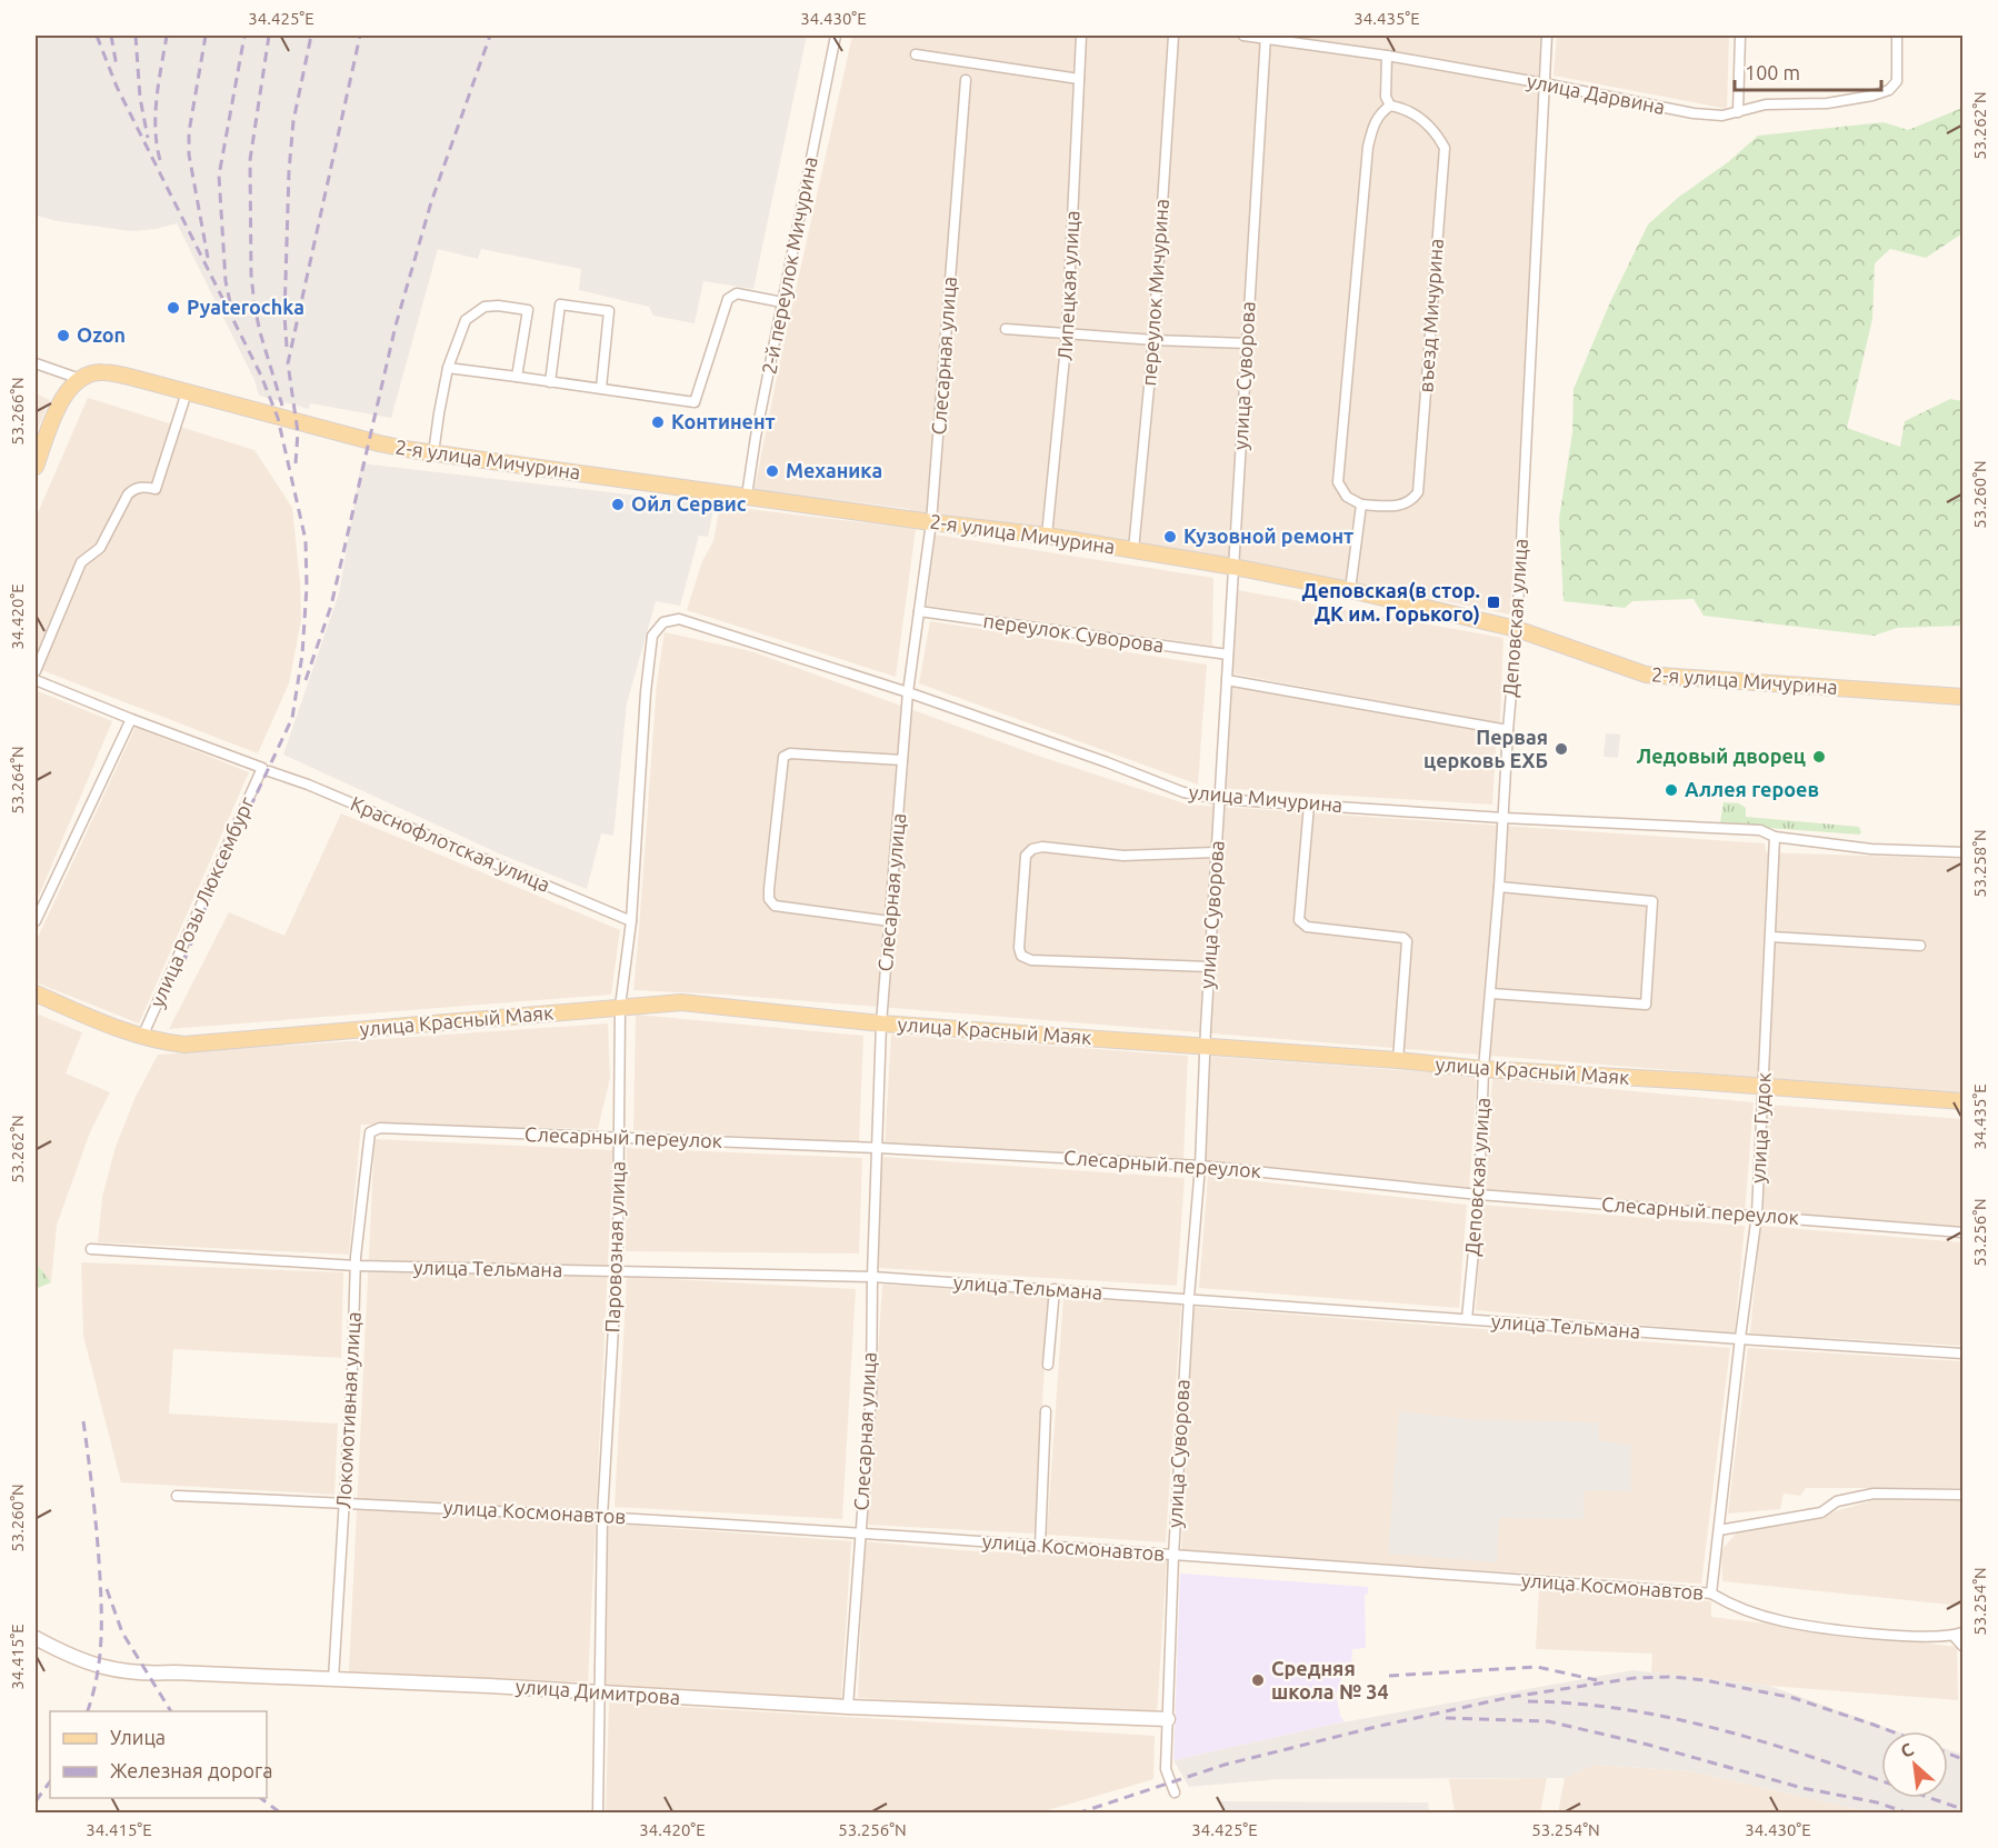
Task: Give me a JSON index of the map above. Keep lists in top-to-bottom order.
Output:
{
  "streets": {
    "main road": ["2-я улица Мичурина", "улица Красный Маяк"],
    "street": [
      "улица Дарвина",
      "2-й переулок Мичурина",
      "Липецкая улица",
      "переулок Мичурина",
      "въезд Мичурина",
      "Слесарная улица",
      "улица Суворова",
      "Деповская улица",
      "переулок Суворова",
      "улица Мичурина",
      "Краснофлотская улица",
      "улица Розы Люксембург",
      "улица Гудок",
      "Слесарный переулок",
      "Паровозная улица",
      "улица Тельмана",
      "Локомотивная улица",
      "улица Космонавтов",
      "улица Димитрова"
    ]
  },
  "crossings": [
    ["улица Дарвина", "улица Суворова"],
    ["улица Дарвина", "Деповская улица"],
    ["2-й переулок Мичурина", "2-я улица Мичурина"],
    ["Липецкая улица", "2-я улица Мичурина"],
    ["переулок Мичурина", "2-я улица Мичурина"],
    ["Слесарная улица", "2-я улица Мичурина"],
    ["Слесарная улица", "переулок Суворова"],
    ["Слесарная улица", "улица Мичурина"],
    ["Слесарная улица", "улица Красный Маяк"],
    ["Слесарная улица", "Слесарный переулок"],
    ["Слесарная улица", "улица Тельмана"],
    ["Слесарная улица", "улица Космонавтов"],
    ["Слесарная улица", "улица Димитрова"],
    ["улица Суворова", "2-я улица Мичурина"],
    ["улица Суворова", "переулок Суворова"],
    ["улица Суворова", "улица Мичурина"],
    ["улица Суворова", "улица Красный Маяк"],
    ["улица Суворова", "Слесарный переулок"],
    ["улица Суворова", "улица Тельмана"],
    ["улица Суворова", "улица Космонавтов"],
    ["улица Суворова", "улица Димитрова"],
    ["2-я улица Мичурина", "Деповская улица"],
    ["Деповская улица", "улица Мичурина"],
    ["Деповская улица", "улица Красный Маяк"],
    ["Деповская улица", "Слесарный переулок"],
    ["Деповская улица", "улица Тельмана"],
    ["улица Мичурина", "улица Гудок"],
    ["улица Мичурина", "Паровозная улица"],
    ["Краснофлотская улица", "улица Розы Люксембург"],
    ["Краснофлотская улица", "Паровозная улица"],
    ["улица Розы Люксембург", "улица Красный Маяк"],
    ["улица Красный Маяк", "улица Гудок"],
    ["улица Красный Маяк", "Паровозная улица"],
    ["улица Гудок", "Слесарный переулок"],
    ["улица Гудок", "улица Тельмана"],
    ["улица Гудок", "улица Космонавтов"],
    ["Слесарный переулок", "Паровозная улица"],
    ["Слесарный переулок", "Локомотивная улица"],
    ["Паровозная улица", "улица Тельмана"],
    ["Паровозная улица", "улица Космонавтов"],
    ["Паровозная улица", "улица Димитрова"],
    ["улица Тельмана", "Локомотивная улица"],
    ["Локомотивная улица", "улица Космонавтов"],
    ["Локомотивная улица", "улица Димитрова"]
  ],
  "places": {
    "other": [
      "Pyaterochka",
      "Ozon",
      "Континент",
      "Механика",
      "Ойл Сервис",
      "Кузовной ремонт",
      "Первая церковь ЕХБ",
      "Ледовый дворец",
      "Аллея героев",
      "Средняя школа № 34"
    ],
    "transit": ["Деповская(в стор. ДК им. Горького)"]
  },
  "legend": ["Улица", "Железная дорога"],
  "scale_bar": "100 m",
  "north": "top left",
  "coordinates": [
    "34.425°E",
    "34.430°E",
    "34.435°E",
    "53.262°N",
    "53.266°N",
    "53.260°N",
    "34.420°E",
    "53.264°N",
    "53.258°N",
    "53.256°N",
    "53.254°N",
    "34.415°E"
  ]
}
